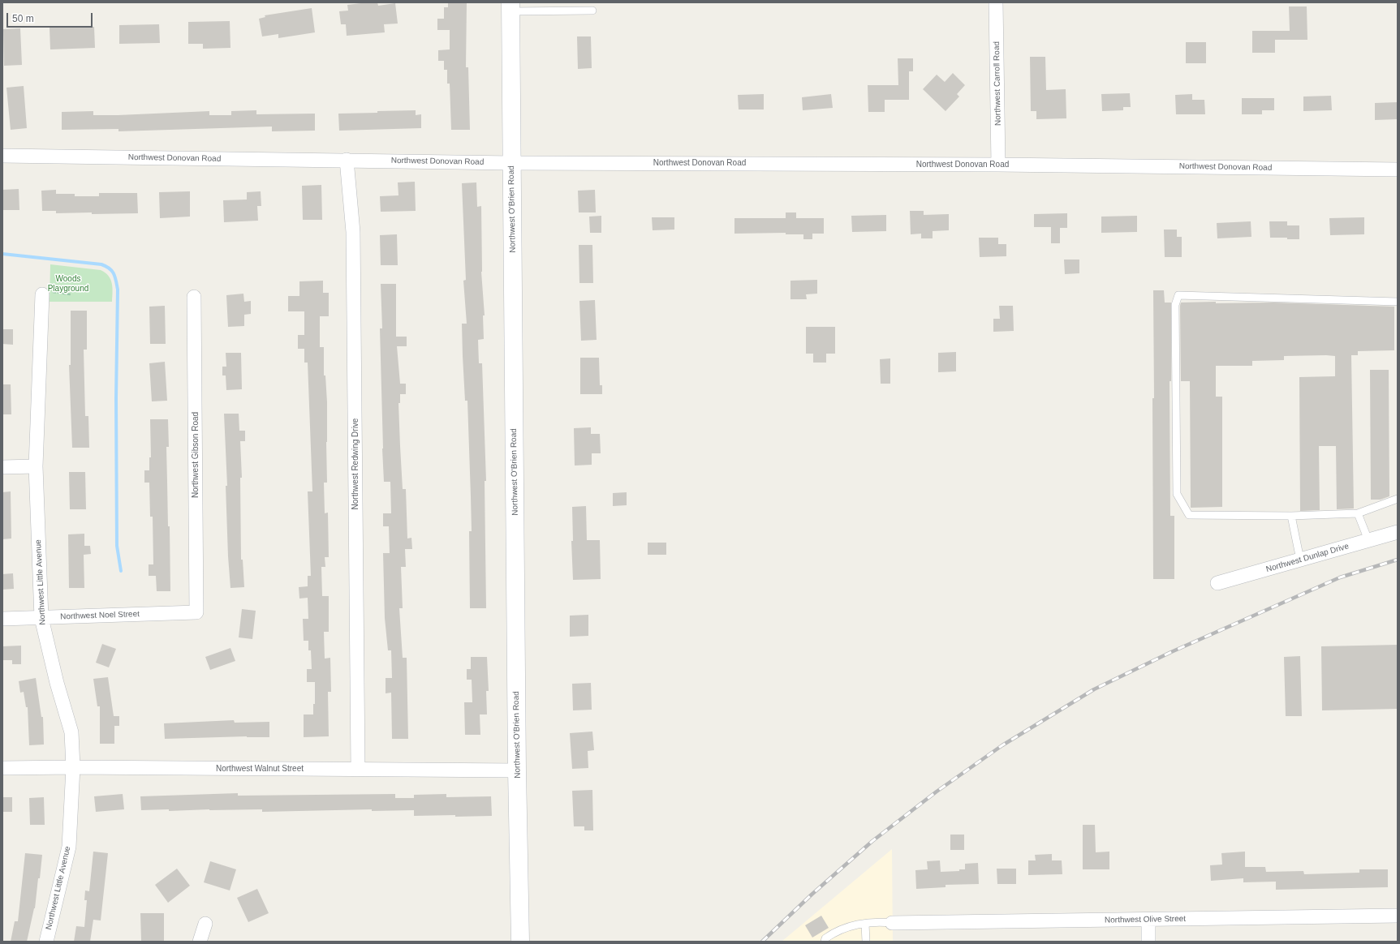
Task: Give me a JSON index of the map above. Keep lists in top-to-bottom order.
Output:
{
  "streets": {
    "street": [
      "Northwest Carroll Road",
      "Northwest Donovan Road",
      "Northwest O'Brien Road",
      "Northwest Gibson Road",
      "Northwest Redwing Drive",
      "Northwest Dunlap Drive",
      "Northwest Little Avenue",
      "Northwest Noel Street",
      "Northwest Walnut Street",
      "Northwest Olive Street"
    ]
  },
  "crossings": [
    ["Northwest Carroll Road", "Northwest Donovan Road"],
    ["Northwest Donovan Road", "Northwest O'Brien Road"],
    ["Northwest Donovan Road", "Northwest Redwing Drive"],
    ["Northwest O'Brien Road", "Northwest Walnut Street"],
    ["Northwest Gibson Road", "Northwest Noel Street"],
    ["Northwest Redwing Drive", "Northwest Walnut Street"],
    ["Northwest Little Avenue", "Northwest Noel Street"],
    ["Northwest Little Avenue", "Northwest Walnut Street"]
  ],
  "parks": ["Woods Playground"],
  "scale_bar": "50 m"
}
